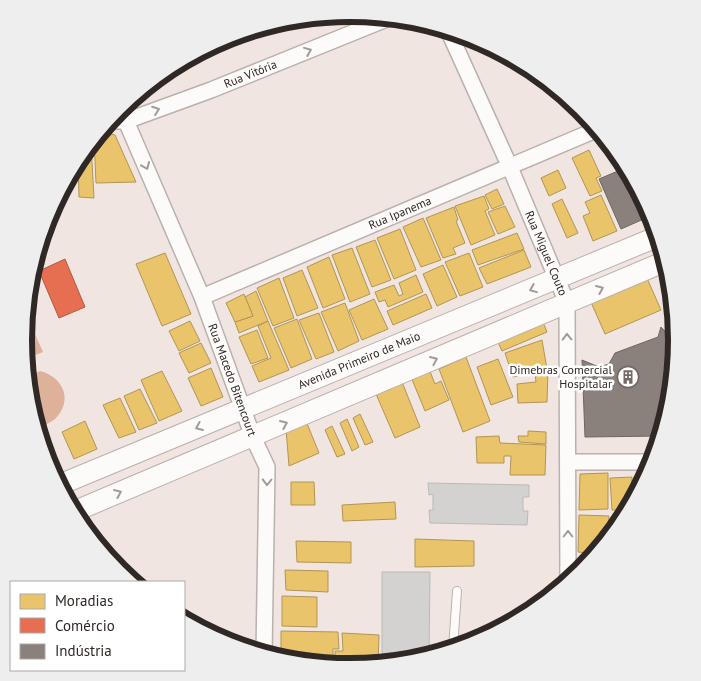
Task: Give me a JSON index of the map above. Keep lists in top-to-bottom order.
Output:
{
  "streets": {
    "street": [
      "Rua Vitória",
      "Rua Ipanema",
      "Rua Miguel Couto",
      "Avenida Primeiro de Maio",
      "Rua Macedo Bitencourt"
    ]
  },
  "crossings": [
    ["Rua Vitória", "Rua Macedo Bitencourt"],
    ["Rua Ipanema", "Rua Miguel Couto"],
    ["Rua Ipanema", "Rua Macedo Bitencourt"],
    ["Rua Miguel Couto", "Avenida Primeiro de Maio"],
    ["Avenida Primeiro de Maio", "Rua Macedo Bitencourt"]
  ],
  "one_way": ["Rua Vitória", "Rua Miguel Couto", "Rua Macedo Bitencourt"],
  "places": {
    "building": ["Dimebras Comercial Hospitalar"]
  },
  "legend": ["Moradias", "Comércio", "Indústria"]
}
